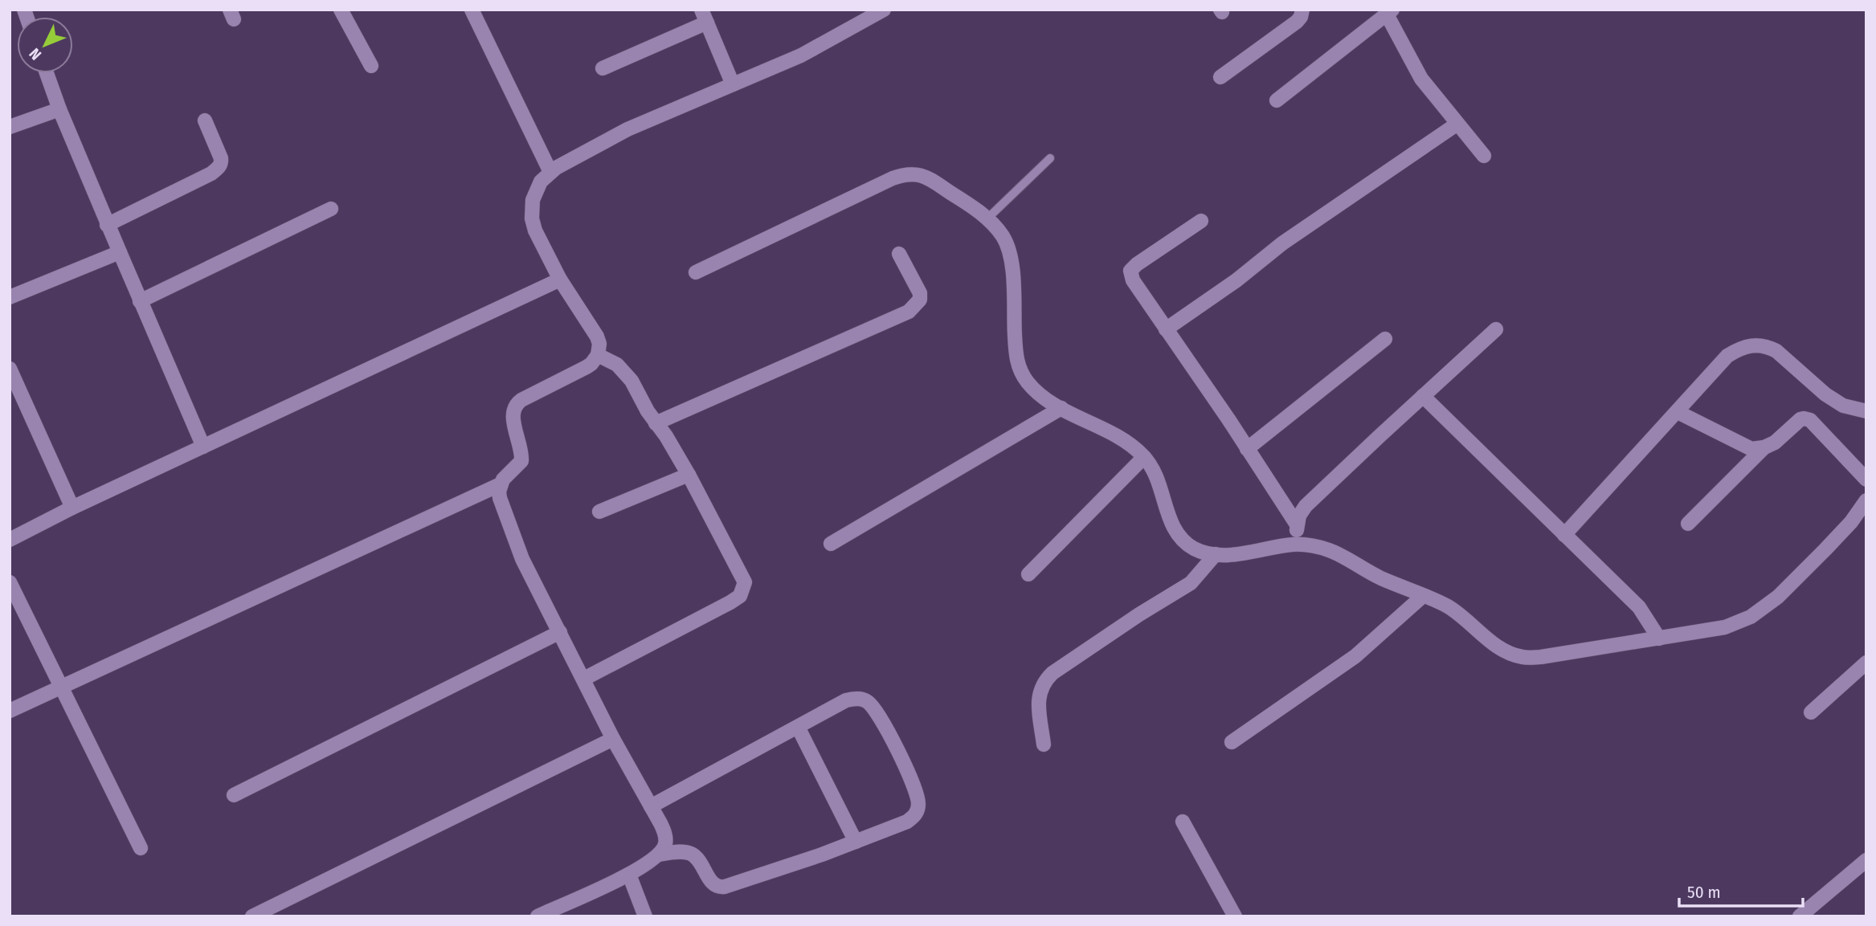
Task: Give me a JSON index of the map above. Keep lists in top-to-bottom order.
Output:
{
  "scale_bar": "50 m",
  "north": "bottom left"
}
